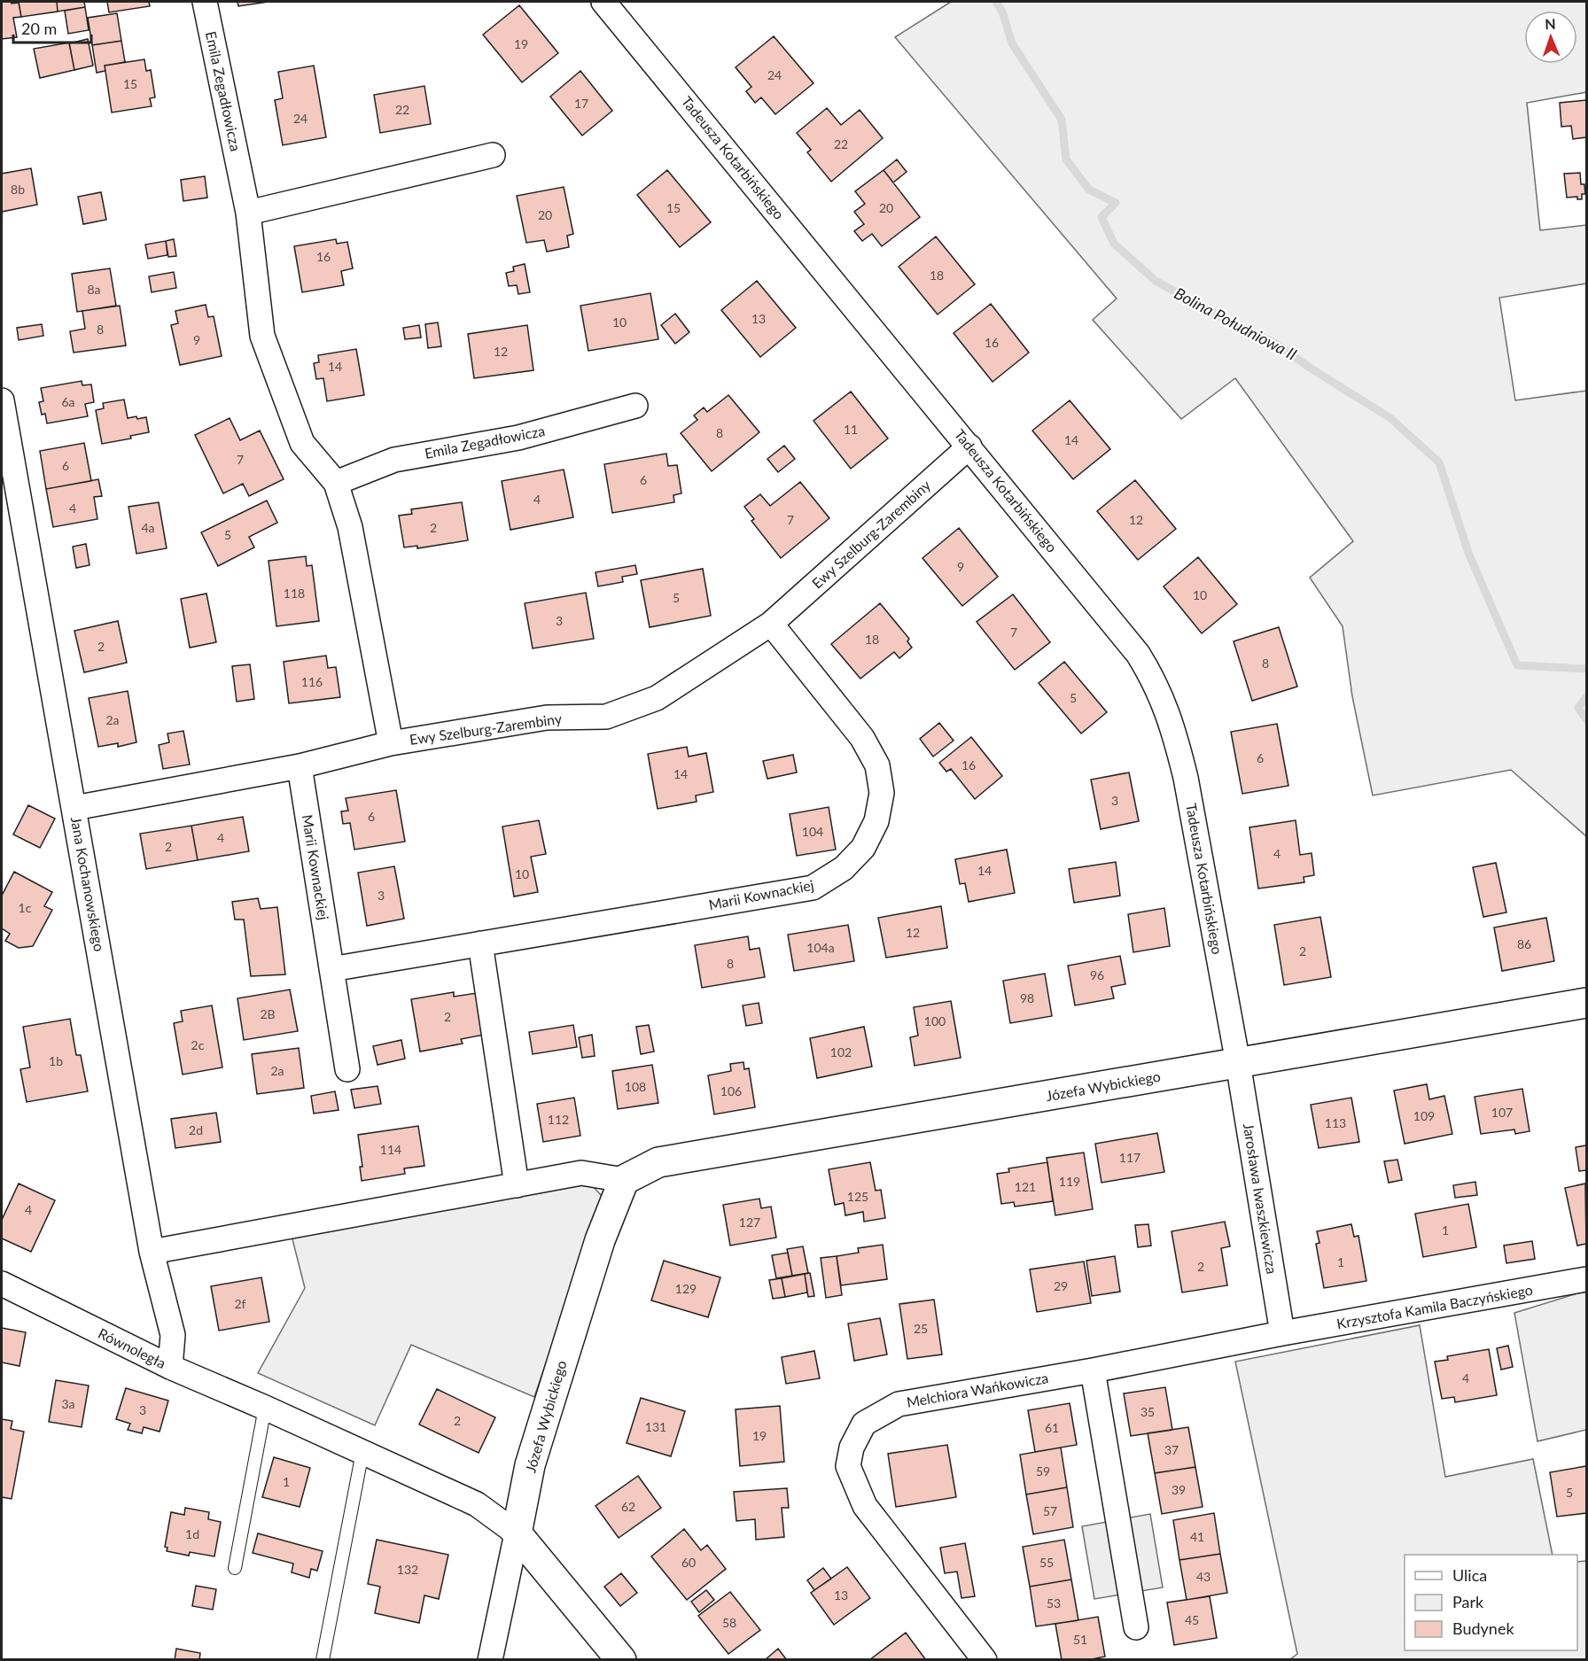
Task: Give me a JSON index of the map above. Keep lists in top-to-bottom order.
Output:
{
  "streets": {
    "street": [
      "Emila Zegadłowicza",
      "Tadeusza Kotarbińskiego",
      "Ewy Szelburg-Zarembiny",
      "Marii Kownackiej",
      "Jana Kochanowskiego",
      "Józefa Wybickiego",
      "Jarosława Iwaszkiewicza",
      "Krzysztofa Kamila Baczyńskiego",
      "Równoległa",
      "Melchiora Wańkowicza"
    ]
  },
  "crossings": [
    ["Emila Zegadłowicza", "Ewy Szelburg-Zarembiny"],
    ["Tadeusza Kotarbińskiego", "Ewy Szelburg-Zarembiny"],
    ["Tadeusza Kotarbińskiego", "Józefa Wybickiego"],
    ["Tadeusza Kotarbińskiego", "Jarosława Iwaszkiewicza"],
    ["Ewy Szelburg-Zarembiny", "Marii Kownackiej"],
    ["Ewy Szelburg-Zarembiny", "Jana Kochanowskiego"],
    ["Jana Kochanowskiego", "Równoległa"],
    ["Józefa Wybickiego", "Jarosława Iwaszkiewicza"],
    ["Józefa Wybickiego", "Równoległa"],
    ["Jarosława Iwaszkiewicza", "Krzysztofa Kamila Baczyńskiego"],
    ["Jarosława Iwaszkiewicza", "Melchiora Wańkowicza"],
    ["Krzysztofa Kamila Baczyńskiego", "Melchiora Wańkowicza"]
  ],
  "water": ["Bolina Południowa II"],
  "house_numbers": [
    "19",
    "24",
    "15",
    "17",
    "22",
    "24",
    "22",
    "8b",
    "15",
    "20",
    "20",
    "16",
    "18",
    "8a",
    "13",
    "10",
    "8",
    "9",
    "16",
    "12",
    "14",
    "6a",
    "11",
    "8",
    "14",
    "7",
    "6",
    "6",
    "4",
    "4",
    "7",
    "12",
    "4a",
    "2",
    "5",
    "9",
    "118",
    "10",
    "5",
    "3",
    "7",
    "18",
    "2",
    "8",
    "116",
    "5",
    "2a",
    "6",
    "16",
    "14",
    "3",
    "6",
    "104",
    "4",
    "2",
    "4",
    "14",
    "10",
    "3",
    "1c",
    "12",
    "86",
    "104a",
    "2",
    "8",
    "96",
    "98",
    "2B",
    "2",
    "100",
    "2c",
    "102",
    "1b",
    "2a",
    "108",
    "106",
    "107",
    "109",
    "112",
    "113",
    "2d",
    "114",
    "117",
    "119",
    "121",
    "125",
    "4",
    "127",
    "1",
    "1",
    "2",
    "29",
    "129",
    "2f",
    "25",
    "4",
    "3a",
    "3",
    "35",
    "2",
    "131",
    "61",
    "19",
    "37",
    "59",
    "1",
    "39",
    "5",
    "62",
    "57",
    "1d",
    "41",
    "60",
    "55",
    "132",
    "43",
    "13",
    "53",
    "45",
    "58",
    "51"
  ],
  "legend": ["Ulica", "Park", "Budynek"],
  "scale_bar": "20 m",
  "north": "top"
}
